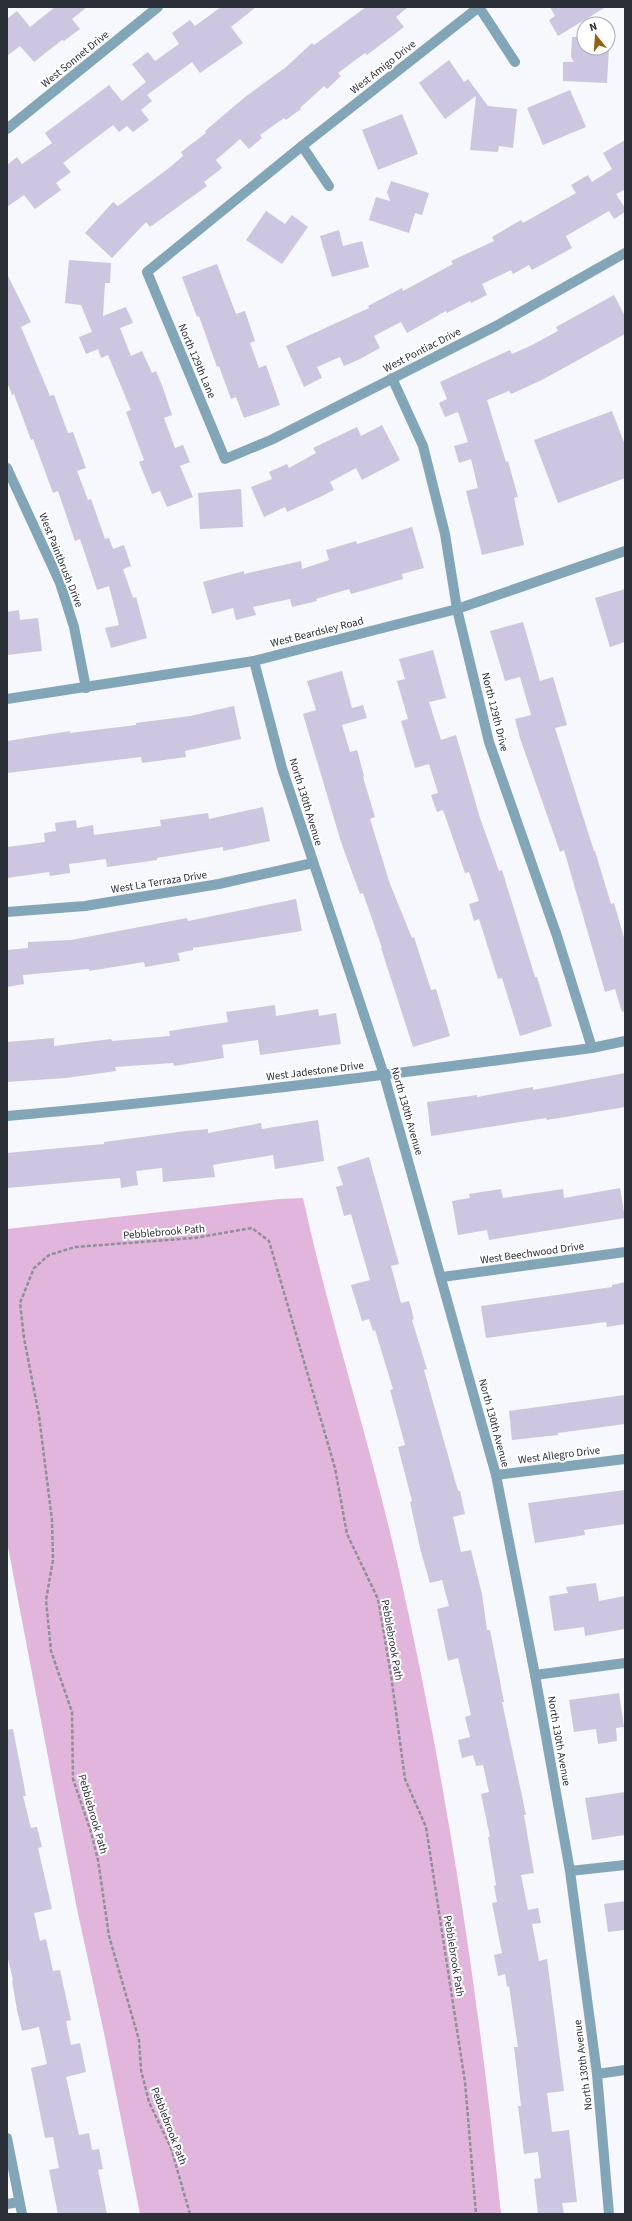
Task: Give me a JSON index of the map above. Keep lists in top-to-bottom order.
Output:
{
  "streets": {
    "street": [
      "West Sonnet Drive",
      "West Amigo Drive",
      "West Pontiac Drive",
      "North 129th Lane",
      "West Paintbrush Drive",
      "West Beardsley Road",
      "North 129th Drive",
      "North 130th Avenue",
      "West La Terraza Drive",
      "West Jadestone Drive",
      "West Beechwood Drive",
      "West Allegro Drive"
    ],
    "path": ["Pebblebrook Path"]
  },
  "crossings": [
    ["West Amigo Drive", "North 129th Lane"],
    ["West Pontiac Drive", "North 129th Lane"],
    ["West Pontiac Drive", "North 129th Drive"],
    ["West Paintbrush Drive", "West Beardsley Road"],
    ["West Beardsley Road", "North 129th Drive"],
    ["West Beardsley Road", "North 130th Avenue"],
    ["North 129th Drive", "West Jadestone Drive"],
    ["North 130th Avenue", "West La Terraza Drive"],
    ["North 130th Avenue", "West Jadestone Drive"],
    ["North 130th Avenue", "West Beechwood Drive"],
    ["North 130th Avenue", "West Allegro Drive"]
  ],
  "north": "top"
}
